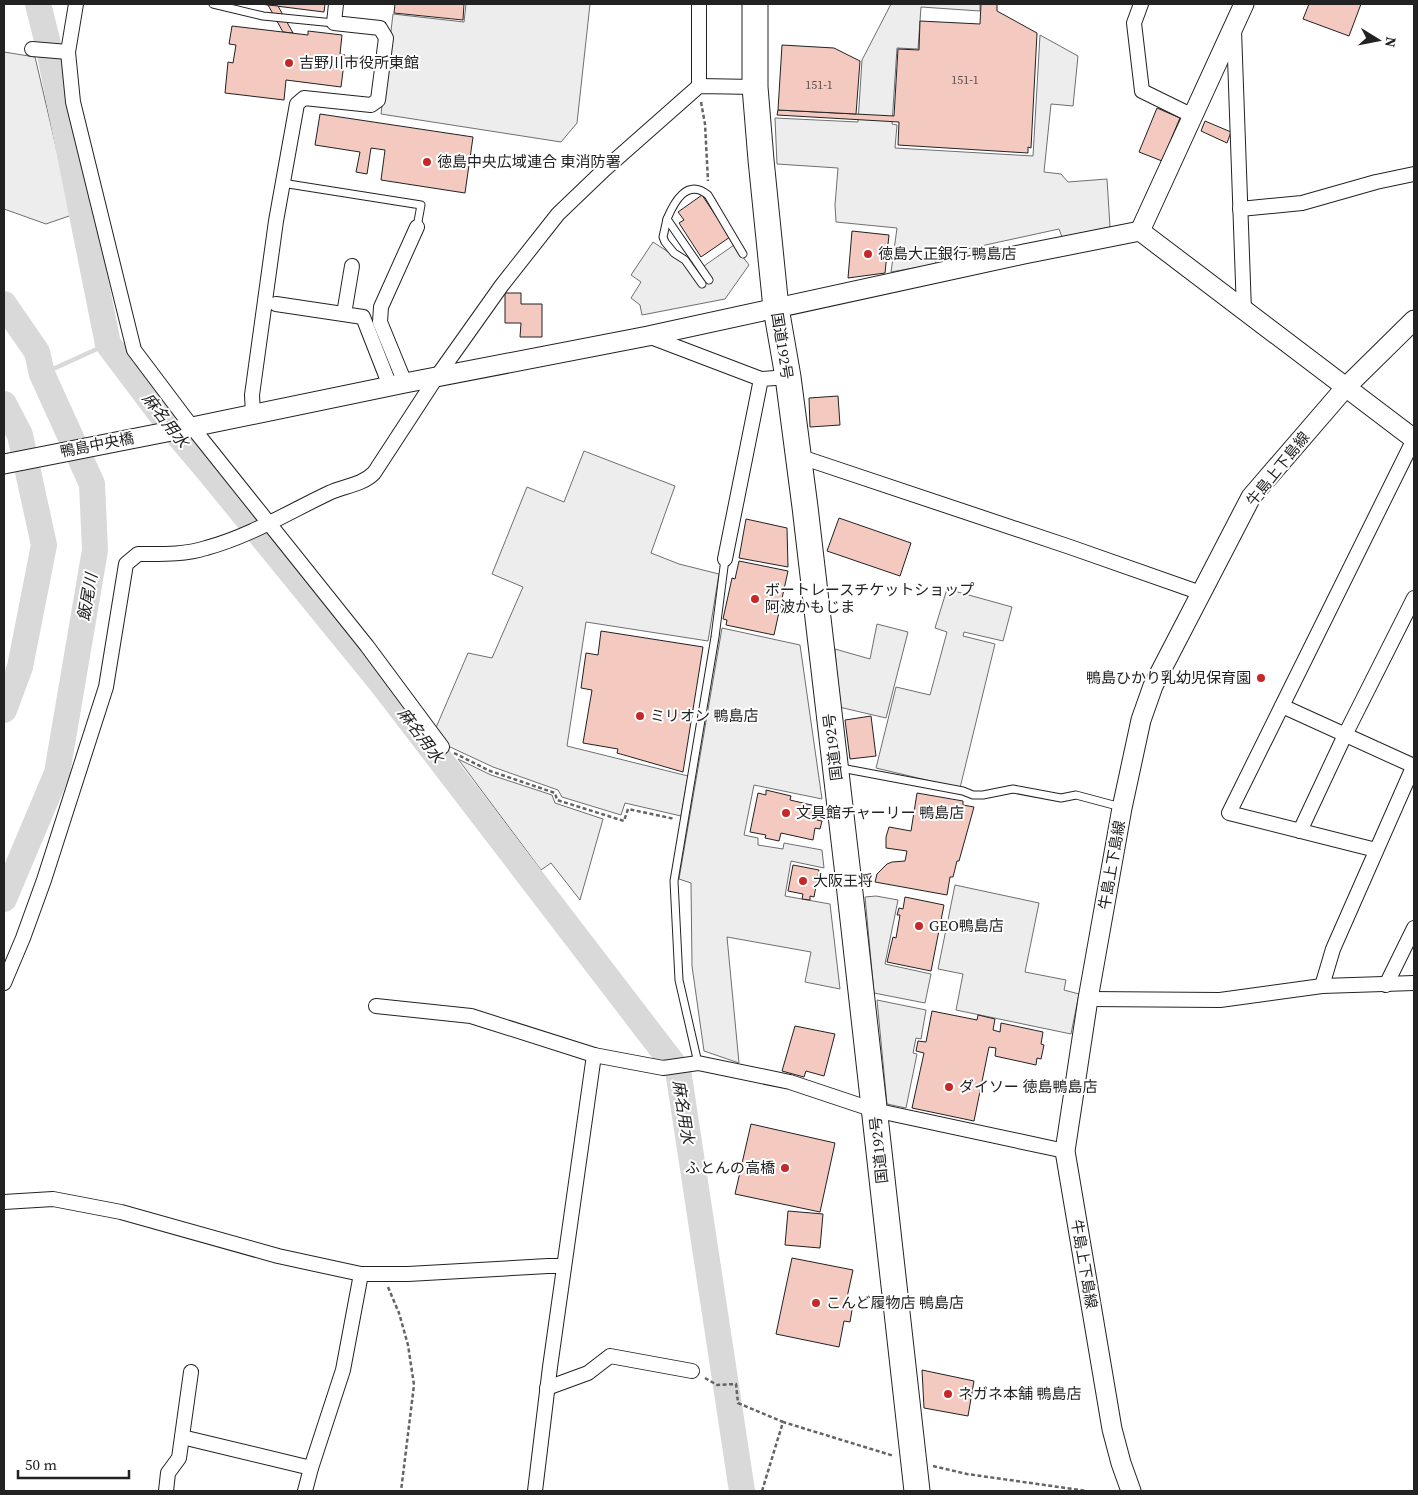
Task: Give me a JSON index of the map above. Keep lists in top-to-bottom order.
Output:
{
  "streets": {
    "highway": ["国道192号"],
    "street": ["鴨島中央橋", "牛島上下島線"]
  },
  "crossings": [
    ["国道192号", "鴨島中央橋"]
  ],
  "water": ["麻名用水", "飯尾川"],
  "places": [
    "吉野川市役所東館",
    "徳島中央広域連合 東消防署",
    "徳島大正銀行 鴨島店",
    "ボートレースチケットショップ 阿波かもじま",
    "鴨島ひかり乳幼児保育園",
    "ミリオン 鴨島店",
    "文具館チャーリー 鴨島店",
    "大阪王将",
    "GEO鴨島店",
    "ダイソー 徳島鴨島店",
    "ふとんの高橋",
    "こんど履物店 鴨島店",
    "ネガネ本舗 鴨島店"
  ],
  "house_numbers": ["151-1", "151-1"],
  "scale_bar": "50 m",
  "north": "right"
}
